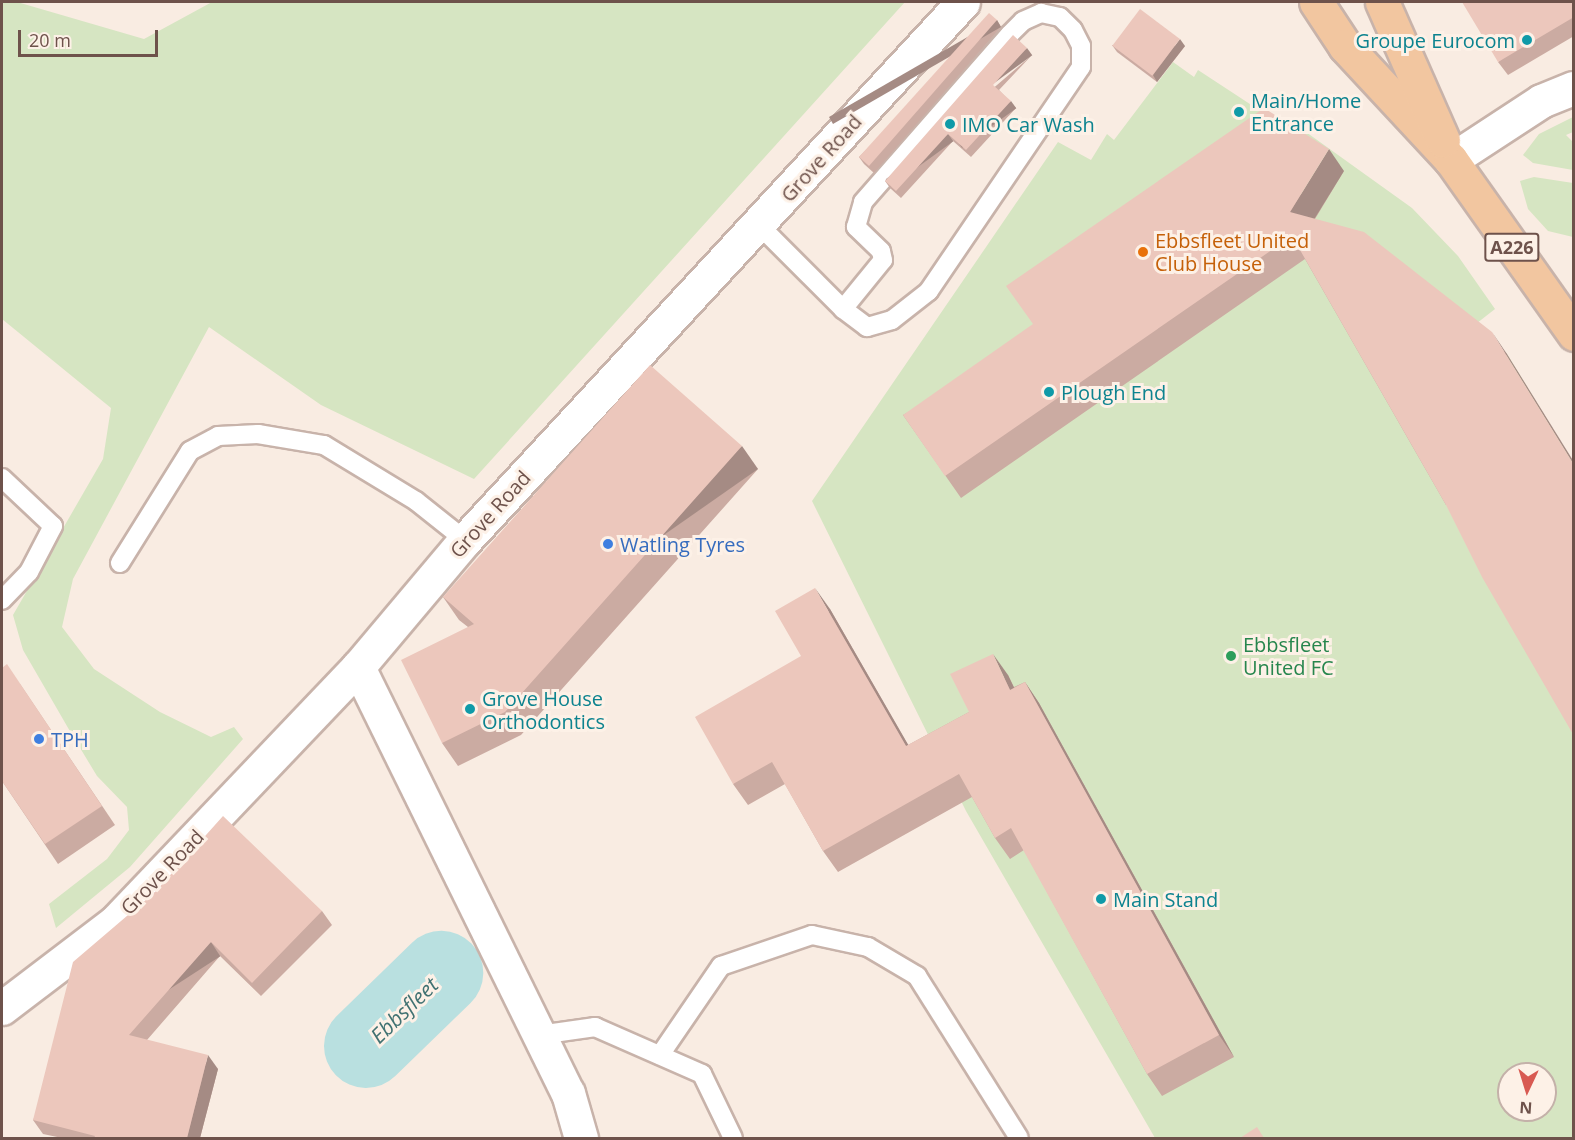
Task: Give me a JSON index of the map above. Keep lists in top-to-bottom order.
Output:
{
  "streets": {
    "main road": ["A226"],
    "street": ["Grove Road"]
  },
  "water": ["Ebbsfleet"],
  "places": [
    "Groupe Eurocom",
    "Main/Home Entrance",
    "IMO Car Wash",
    "Ebbsfleet United Club House",
    "Plough End",
    "Watling Tyres",
    "Ebbsfleet United FC",
    "Grove House Orthodontics",
    "TPH",
    "Main Stand"
  ],
  "scale_bar": "20 m",
  "north": "bottom"
}
